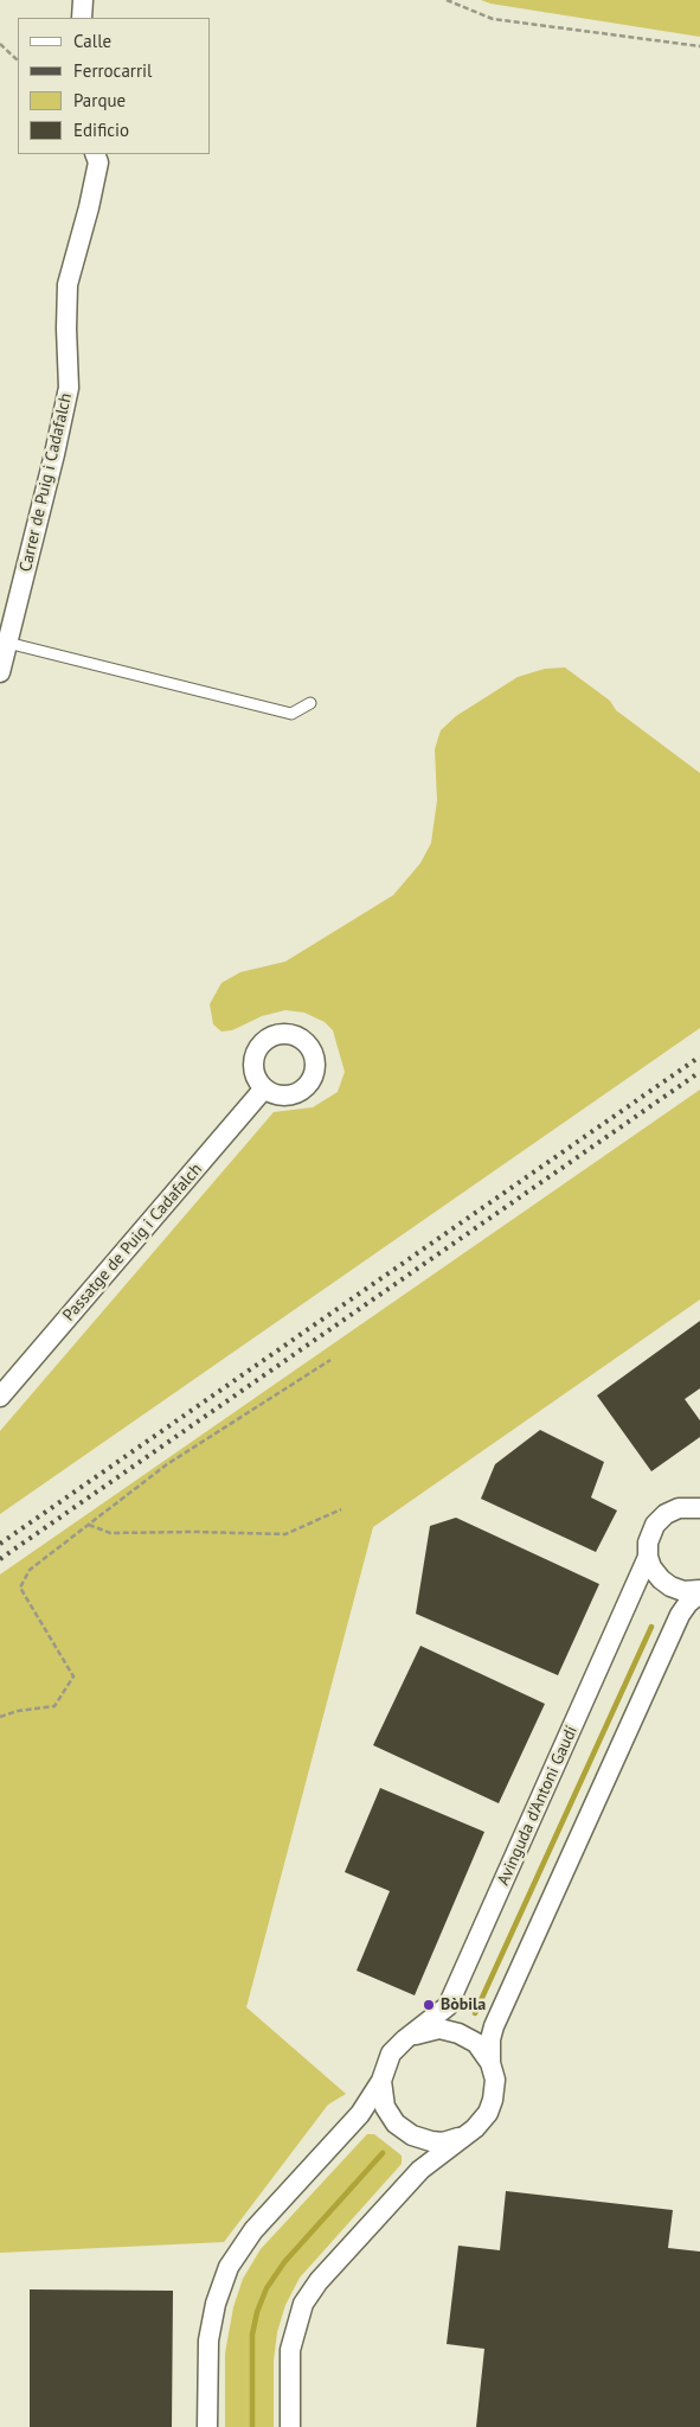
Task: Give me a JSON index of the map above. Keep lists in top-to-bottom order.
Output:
{
  "streets": {
    "street": ["Carrer de Puig i Cadafalch", "Passatge de Puig i Cadafalch", "Avinguda d'Antoni Gaudí"]
  },
  "places": ["Bòbila"],
  "legend": [
    "Calle",
    "Ferrocarril",
    "Parque",
    "Edificio"
  ]
}
